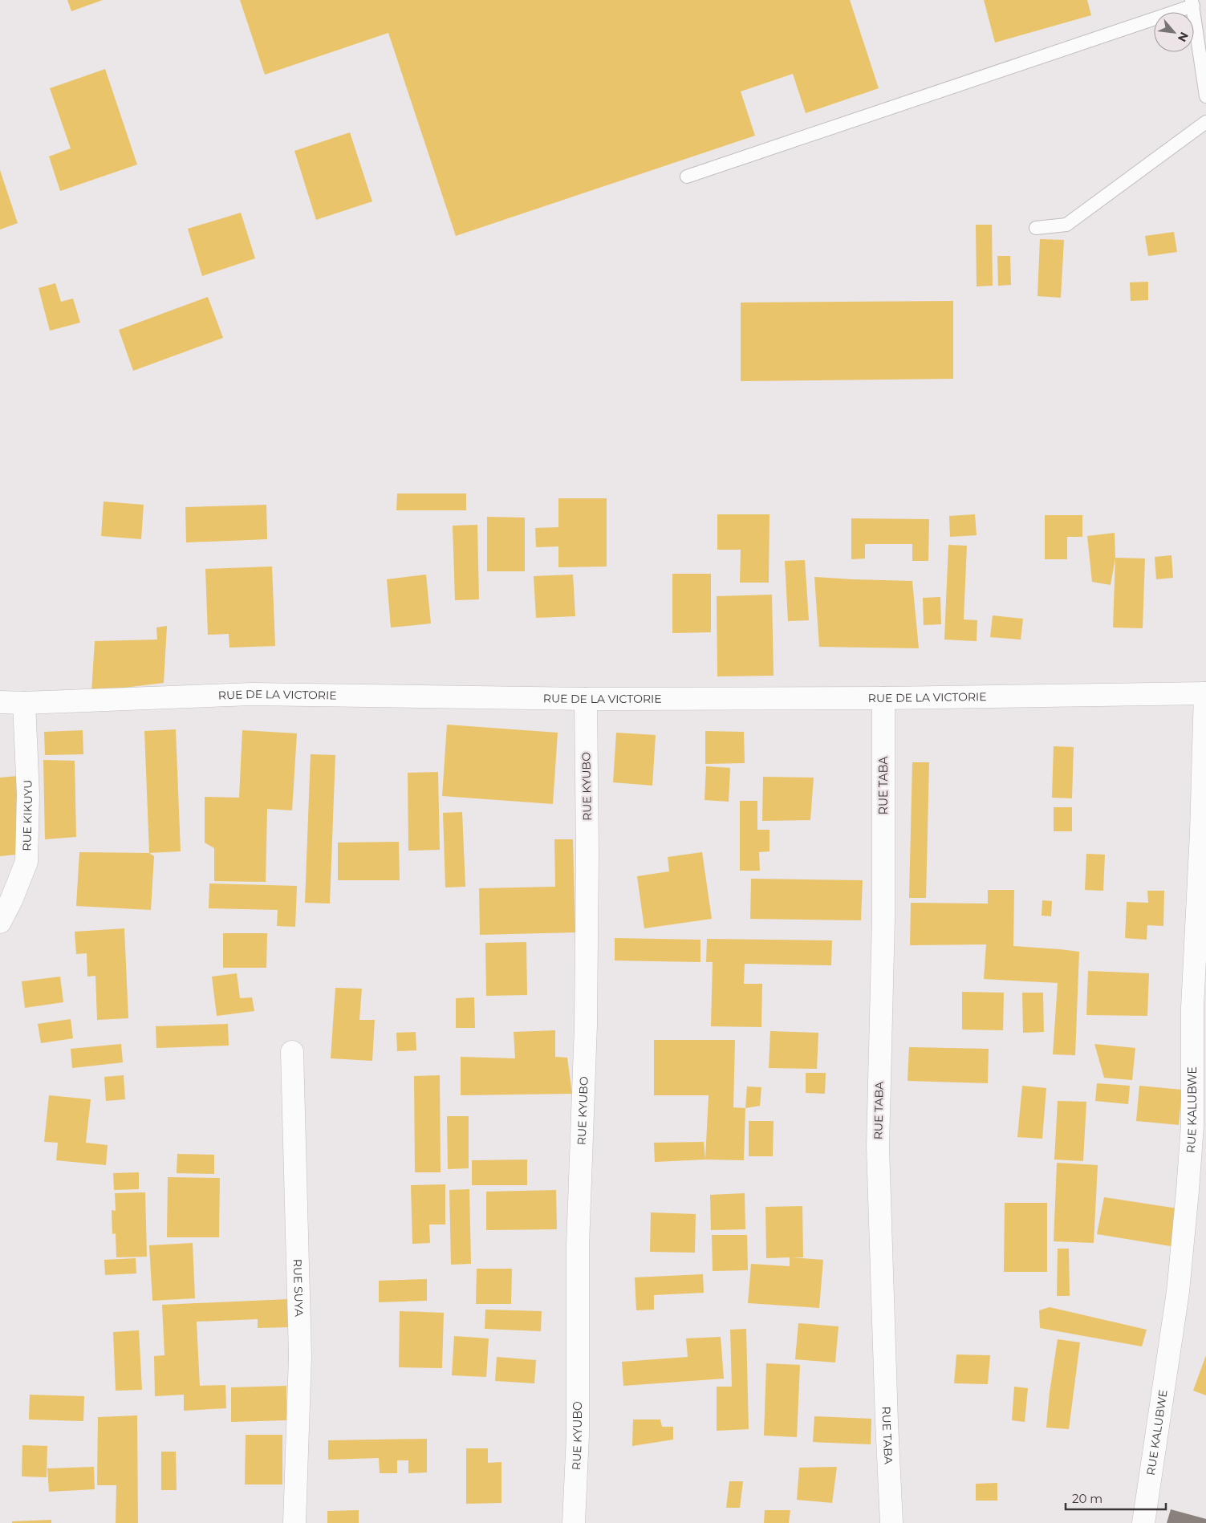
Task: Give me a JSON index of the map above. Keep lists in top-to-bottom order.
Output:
{
  "streets": {
    "street": [
      "RUE DE LA VICTORIE",
      "RUE TABA",
      "RUE KYUBO",
      "RUE KIKUYU",
      "RUE KALUBWE",
      "RUE SUYA"
    ]
  },
  "crossings": [
    ["RUE DE LA VICTORIE", "RUE TABA"],
    ["RUE DE LA VICTORIE", "RUE KYUBO"],
    ["RUE DE LA VICTORIE", "RUE KIKUYU"],
    ["RUE DE LA VICTORIE", "RUE KALUBWE"]
  ],
  "scale_bar": "20 m",
  "north": "bottom right"
}
